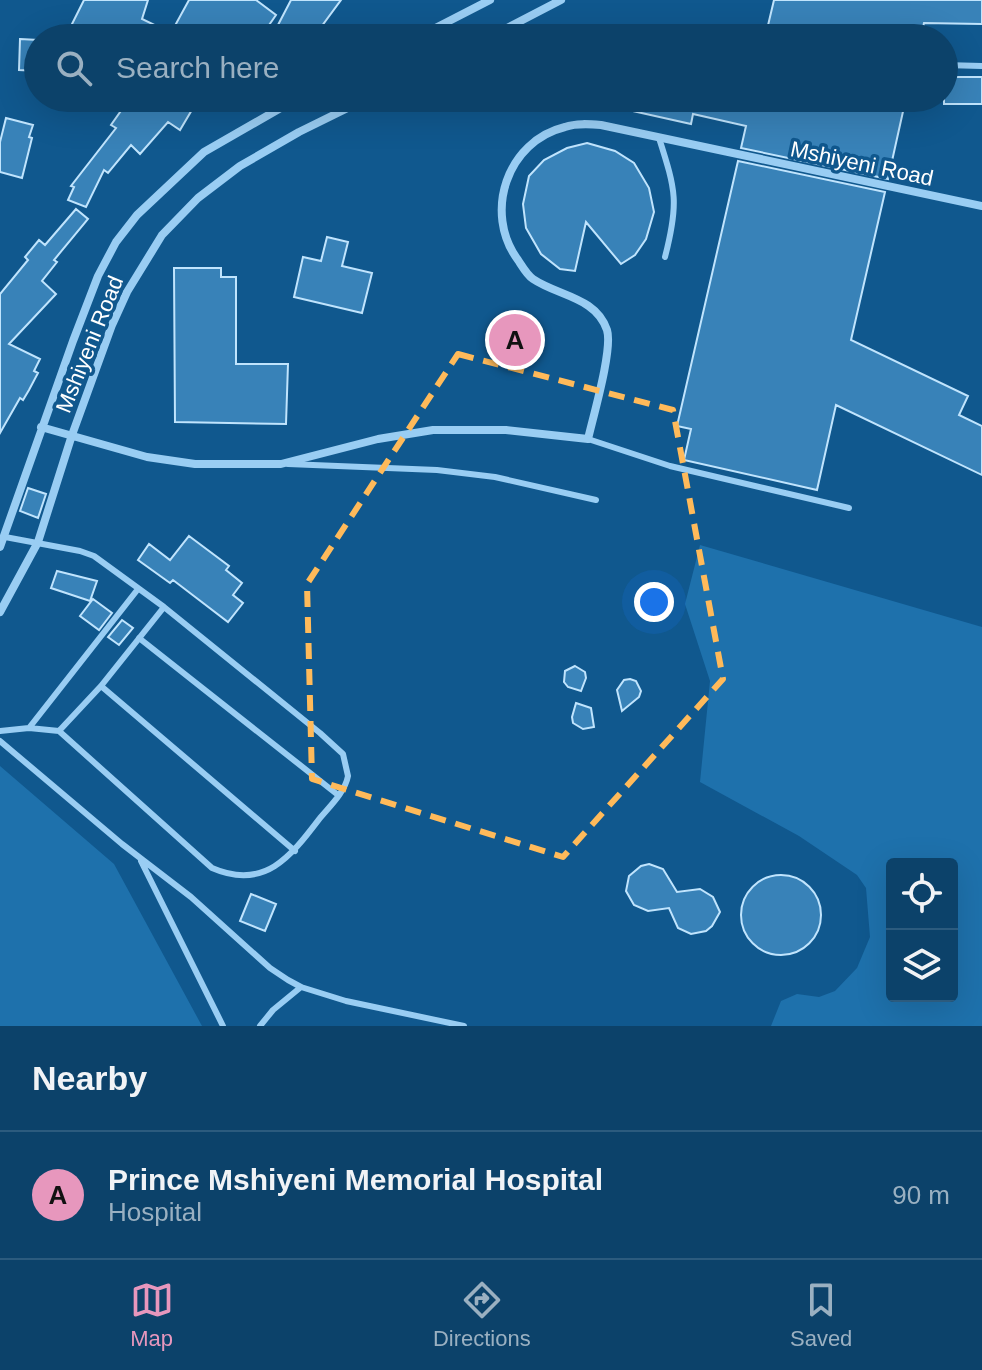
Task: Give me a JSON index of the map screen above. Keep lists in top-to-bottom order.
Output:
{
  "streets": {
    "street": ["Mshiyeni Road"]
  },
  "page": {
    "search": "Search here",
    "pins": "A",
    "heading": "Nearby",
    "list": [
      {
        "mark": "A",
        "name": "Prince Mshiyeni Memorial Hospital",
        "note": "Hospital",
        "value": "90 m"
      }
    ],
    "nav": ["Map", "Directions", "Saved"]
  }
}
